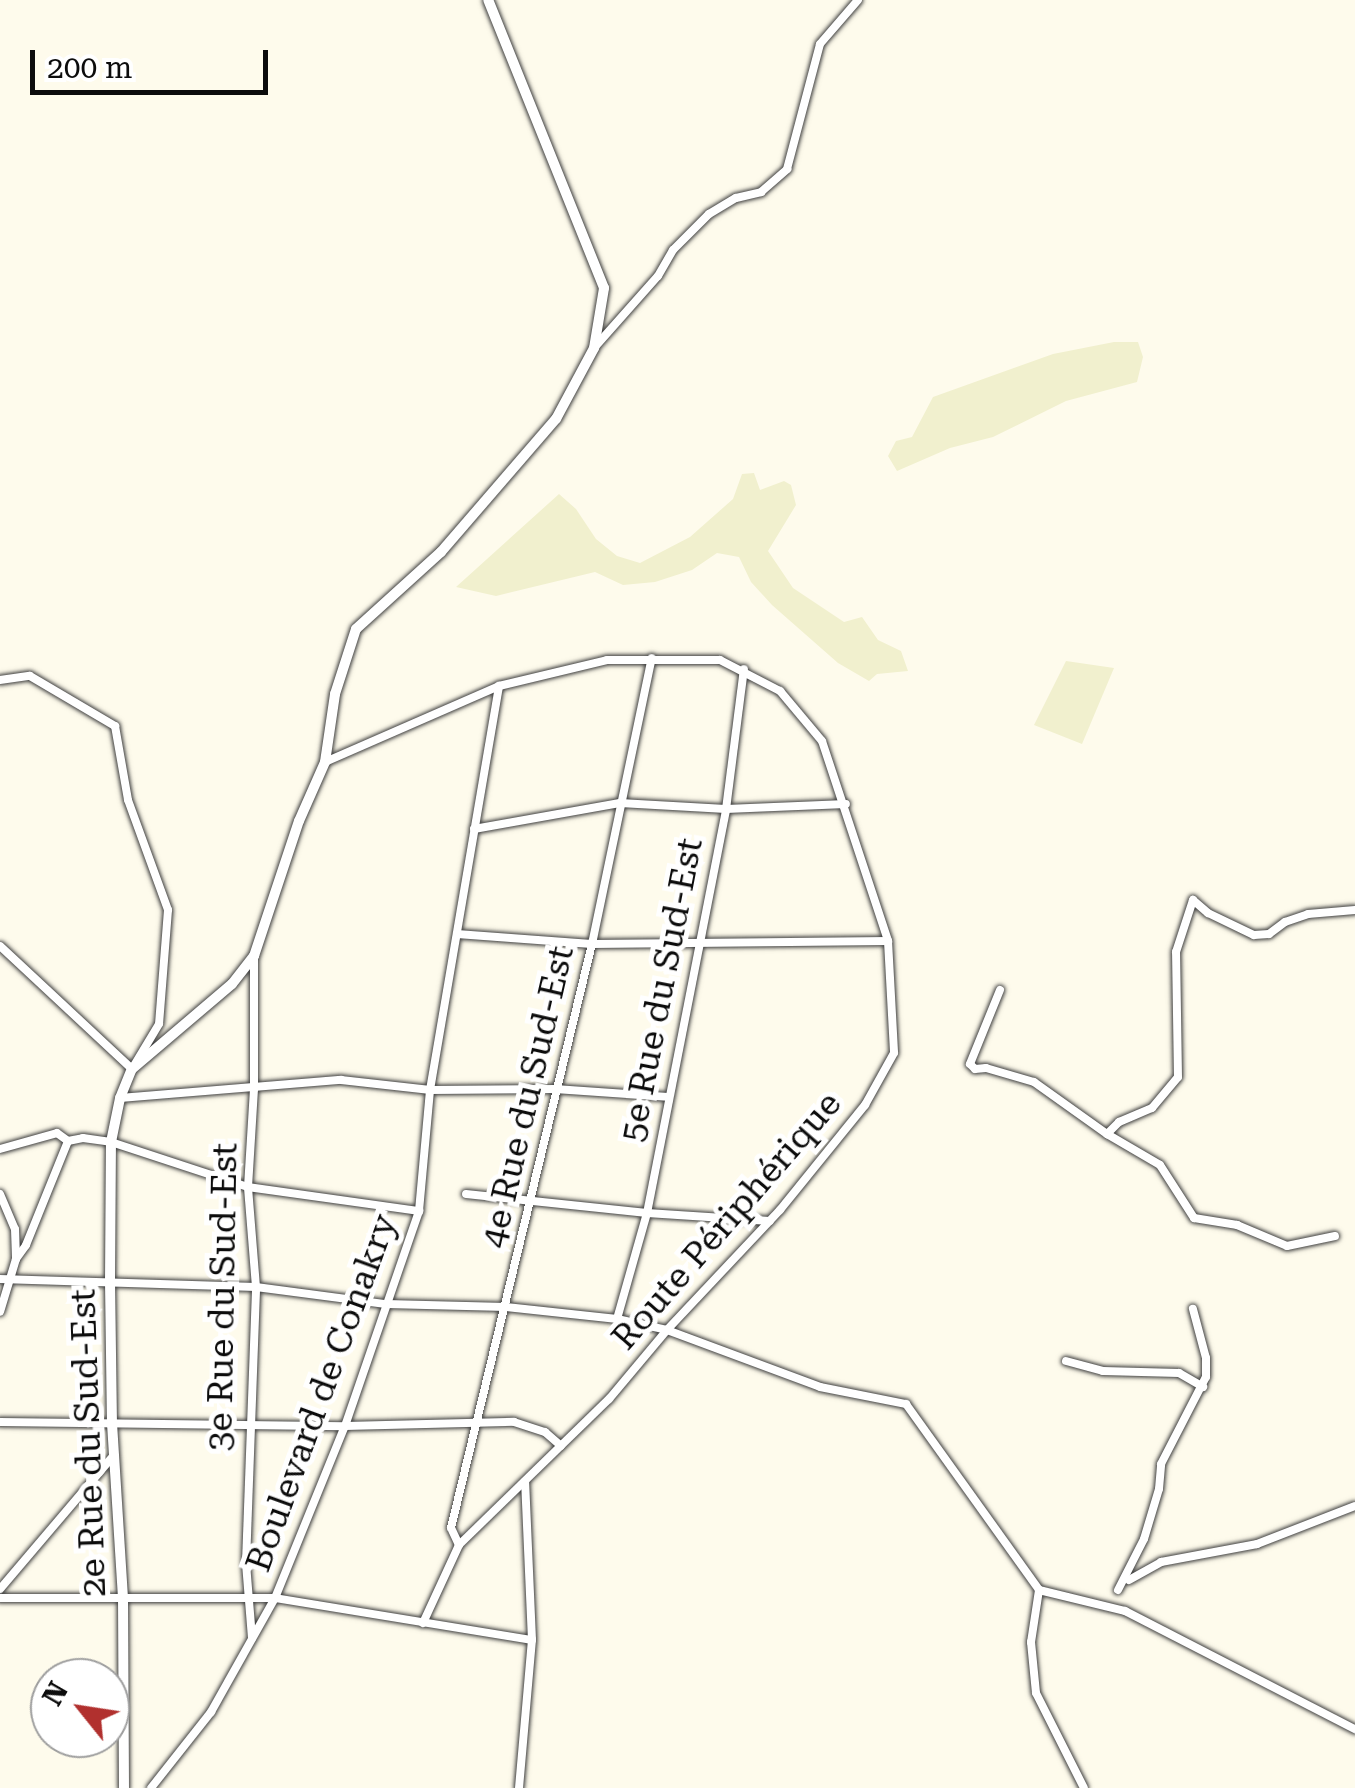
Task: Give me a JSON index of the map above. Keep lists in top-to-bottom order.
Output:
{
  "streets": {
    "street": [
      "5e Rue du Sud-Est",
      "4e Rue du Sud-Est",
      "Route Périphérique",
      "3e Rue du Sud-Est",
      "Boulevard de Conakry",
      "2e Rue du Sud-Est"
    ]
  },
  "crossings": [
    ["5e Rue du Sud-Est", "Route Périphérique"],
    ["4e Rue du Sud-Est", "Route Périphérique"],
    ["Route Périphérique", "Boulevard de Conakry"],
    ["3e Rue du Sud-Est", "Boulevard de Conakry"]
  ],
  "scale_bar": "200 m",
  "north": "top left"
}
